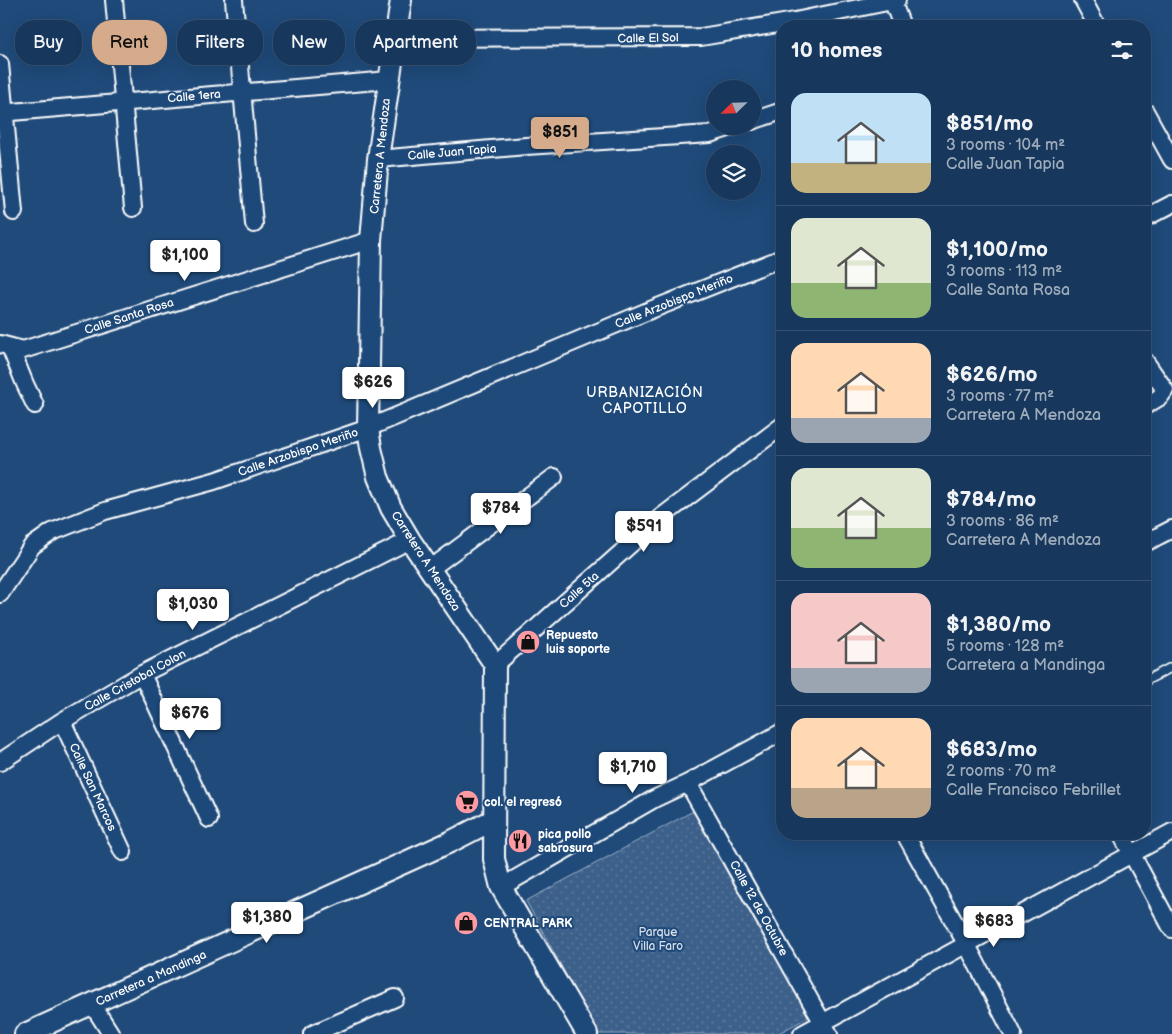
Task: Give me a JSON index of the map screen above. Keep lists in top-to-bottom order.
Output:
{
  "streets": {
    "street": [
      "Calle El Sol",
      "Calle 1era",
      "Calle Juan Tapia",
      "Carretera A Mendoza",
      "Calle Arzobispo Meriño",
      "Calle Santa Rosa",
      "Calle 5ta",
      "Calle Cristobal Colon",
      "Calle San Marcos",
      "Calle 12 de Octubre",
      "Carretera a Mandinga"
    ]
  },
  "crossings": [
    ["Calle 1era", "Carretera A Mendoza"],
    ["Calle Juan Tapia", "Carretera A Mendoza"],
    ["Carretera A Mendoza", "Calle Arzobispo Meriño"],
    ["Carretera A Mendoza", "Calle Santa Rosa"],
    ["Carretera A Mendoza", "Calle 5ta"],
    ["Carretera A Mendoza", "Calle Cristobal Colon"],
    ["Calle Cristobal Colon", "Calle San Marcos"]
  ],
  "districts": ["URBANIZACIÓN CAPOTILLO"],
  "parks": ["Parque Villa Faro"],
  "places": {
    "shop": ["Repuesto luis soporte", "CENTRAL PARK"],
    "supermarket": ["col. el regresó"],
    "restaurant": ["pica pollo sabrosura"]
  },
  "north": "bottom left",
  "page": {
    "chip": [
      "Buy",
      "Rent",
      "Filters",
      "New",
      "Apartment"
    ],
    "heading": "10 homes",
    "list": [
      {
        "name": "$851/mo",
        "note": "3 rooms · 104 m² · Calle Juan Tapia"
      },
      {
        "name": "$1,100/mo",
        "note": "3 rooms · 113 m² · Calle Santa Rosa"
      },
      {
        "name": "$626/mo",
        "note": "3 rooms · 77 m² · Carretera A Mendoza"
      },
      {
        "name": "$784/mo",
        "note": "3 rooms · 86 m² · Carretera A Mendoza"
      },
      {
        "name": "$1,380/mo",
        "note": "5 rooms · 128 m² · Carretera a Mandinga"
      },
      {
        "name": "$683/mo",
        "note": "2 rooms · 70 m² · Calle Francisco Febrillet"
      }
    ],
    "price": [
      "$851",
      "$1,100",
      "$626",
      "$784",
      "$591",
      "$1,030",
      "$676",
      "$1,710",
      "$1,380",
      "$683"
    ]
  }
}
